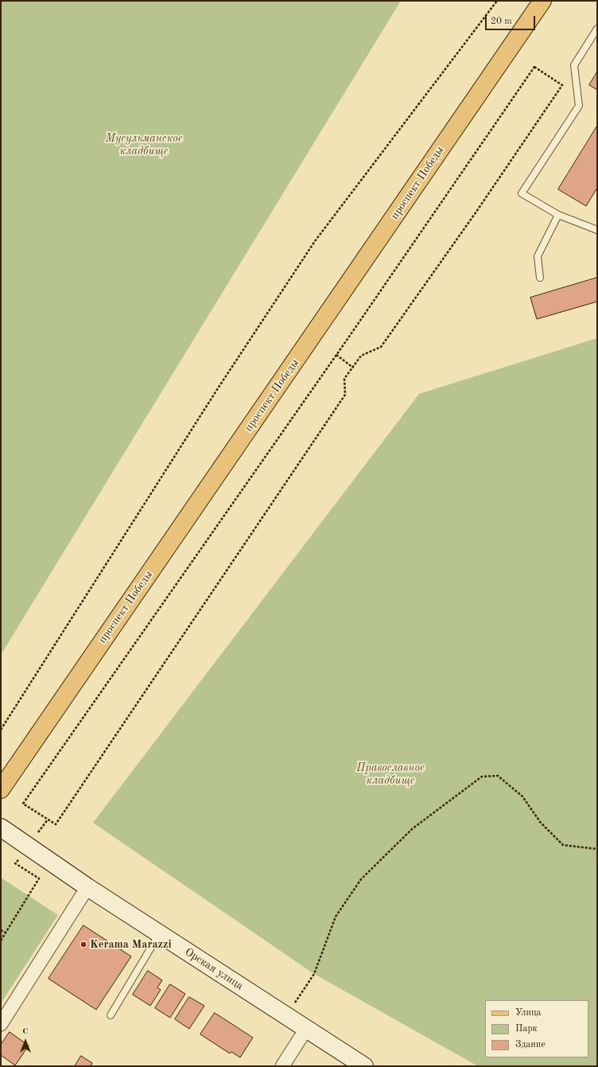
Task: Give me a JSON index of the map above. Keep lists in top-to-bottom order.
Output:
{
  "streets": {
    "main road": ["проспект Победы", "Орская улица"]
  },
  "parks": ["Мусульманское кладбище", "Православное кладбище"],
  "places": ["Kerama Marazzi"],
  "legend": ["Улица", "Парк", "Здание"],
  "scale_bar": "20 m",
  "north": "top"
}
